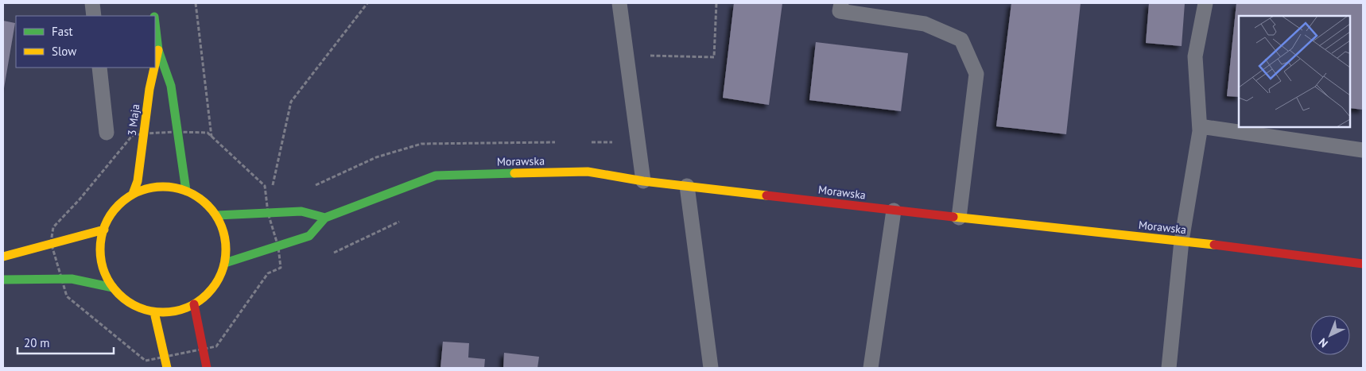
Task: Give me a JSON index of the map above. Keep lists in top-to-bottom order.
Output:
{
  "streets": {
    "main road": ["3 Maja", "Morawska"]
  },
  "crossings": [
    ["3 Maja", "Morawska"]
  ],
  "legend": ["Fast", "Slow"],
  "scale_bar": "20 m",
  "north": "bottom left"
}
